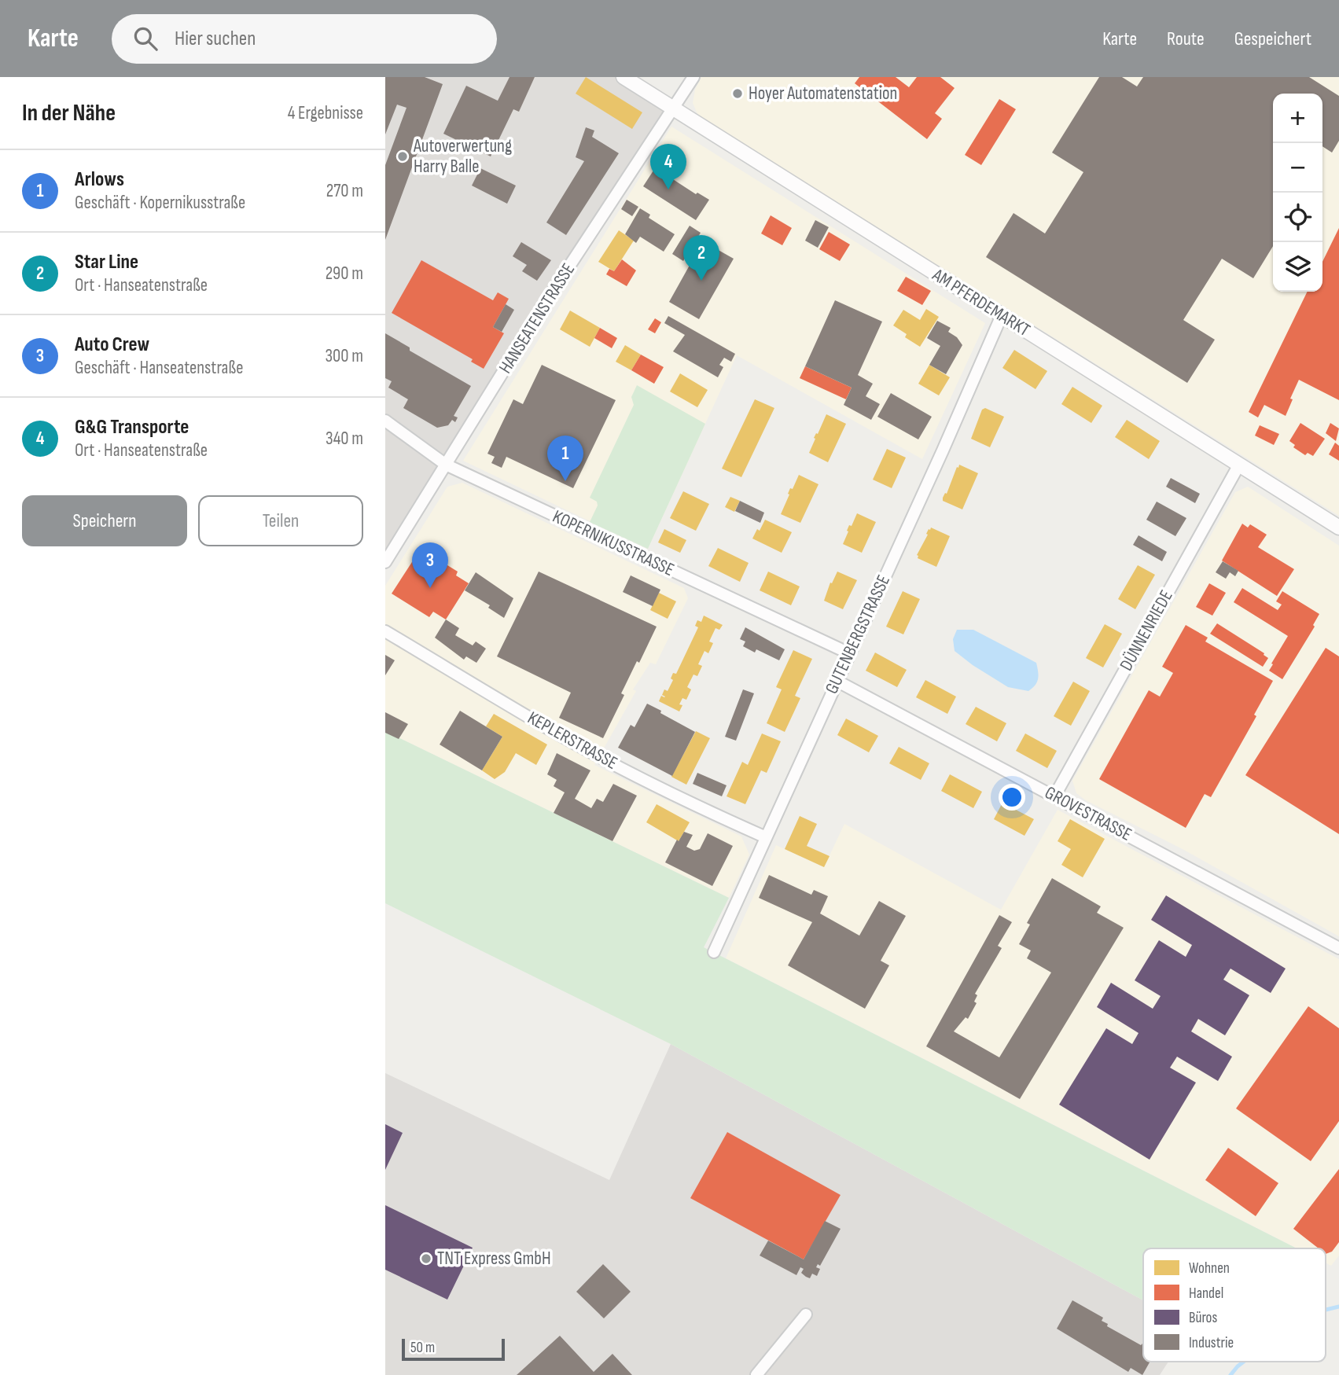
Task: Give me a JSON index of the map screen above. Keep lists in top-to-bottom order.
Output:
{
  "streets": {
    "street": [
      "AM PFERDEMARKT",
      "HANSEATENSTRASSE",
      "KOPERNIKUSSTRASSE",
      "DÜNNENRIEDE",
      "GUTENBERGSTRASSE",
      "KEPLERSTRASSE",
      "GROVESTRASSE"
    ]
  },
  "crossings": [
    ["AM PFERDEMARKT", "HANSEATENSTRASSE"],
    ["AM PFERDEMARKT", "DÜNNENRIEDE"],
    ["AM PFERDEMARKT", "GUTENBERGSTRASSE"],
    ["HANSEATENSTRASSE", "KOPERNIKUSSTRASSE"],
    ["KOPERNIKUSSTRASSE", "GUTENBERGSTRASSE"],
    ["DÜNNENRIEDE", "GROVESTRASSE"],
    ["GUTENBERGSTRASSE", "KEPLERSTRASSE"],
    ["GUTENBERGSTRASSE", "GROVESTRASSE"]
  ],
  "places": ["Hoyer Automatenstation", "Autoverwertung Harry Balle", "TNT Express GmbH"],
  "legend": [
    "Wohnen",
    "Handel",
    "Büros",
    "Industrie"
  ],
  "scale_bar": "50 m",
  "page": {
    "header": "Karte",
    "search": "Hier suchen",
    "nav": ["Karte", "Route", "Gespeichert"],
    "heading": ["In der Nähe", "4 Ergebnisse"],
    "map_buttons": ["+", "−"],
    "pins": [
      "4",
      "2",
      "1",
      "3"
    ],
    "list": [
      {
        "mark": "1",
        "name": "Arlows",
        "note": "Geschäft · Kopernikusstraße",
        "value": "270 m"
      },
      {
        "mark": "2",
        "name": "Star Line",
        "note": "Ort · Hanseatenstraße",
        "value": "290 m"
      },
      {
        "mark": "3",
        "name": "Auto Crew",
        "note": "Geschäft · Hanseatenstraße",
        "value": "300 m"
      },
      {
        "mark": "4",
        "name": "G&G Transporte",
        "note": "Ort · Hanseatenstraße",
        "value": "340 m"
      }
    ],
    "buttons": ["Speichern", "Teilen"],
    "scale": "50 m"
  }
}
